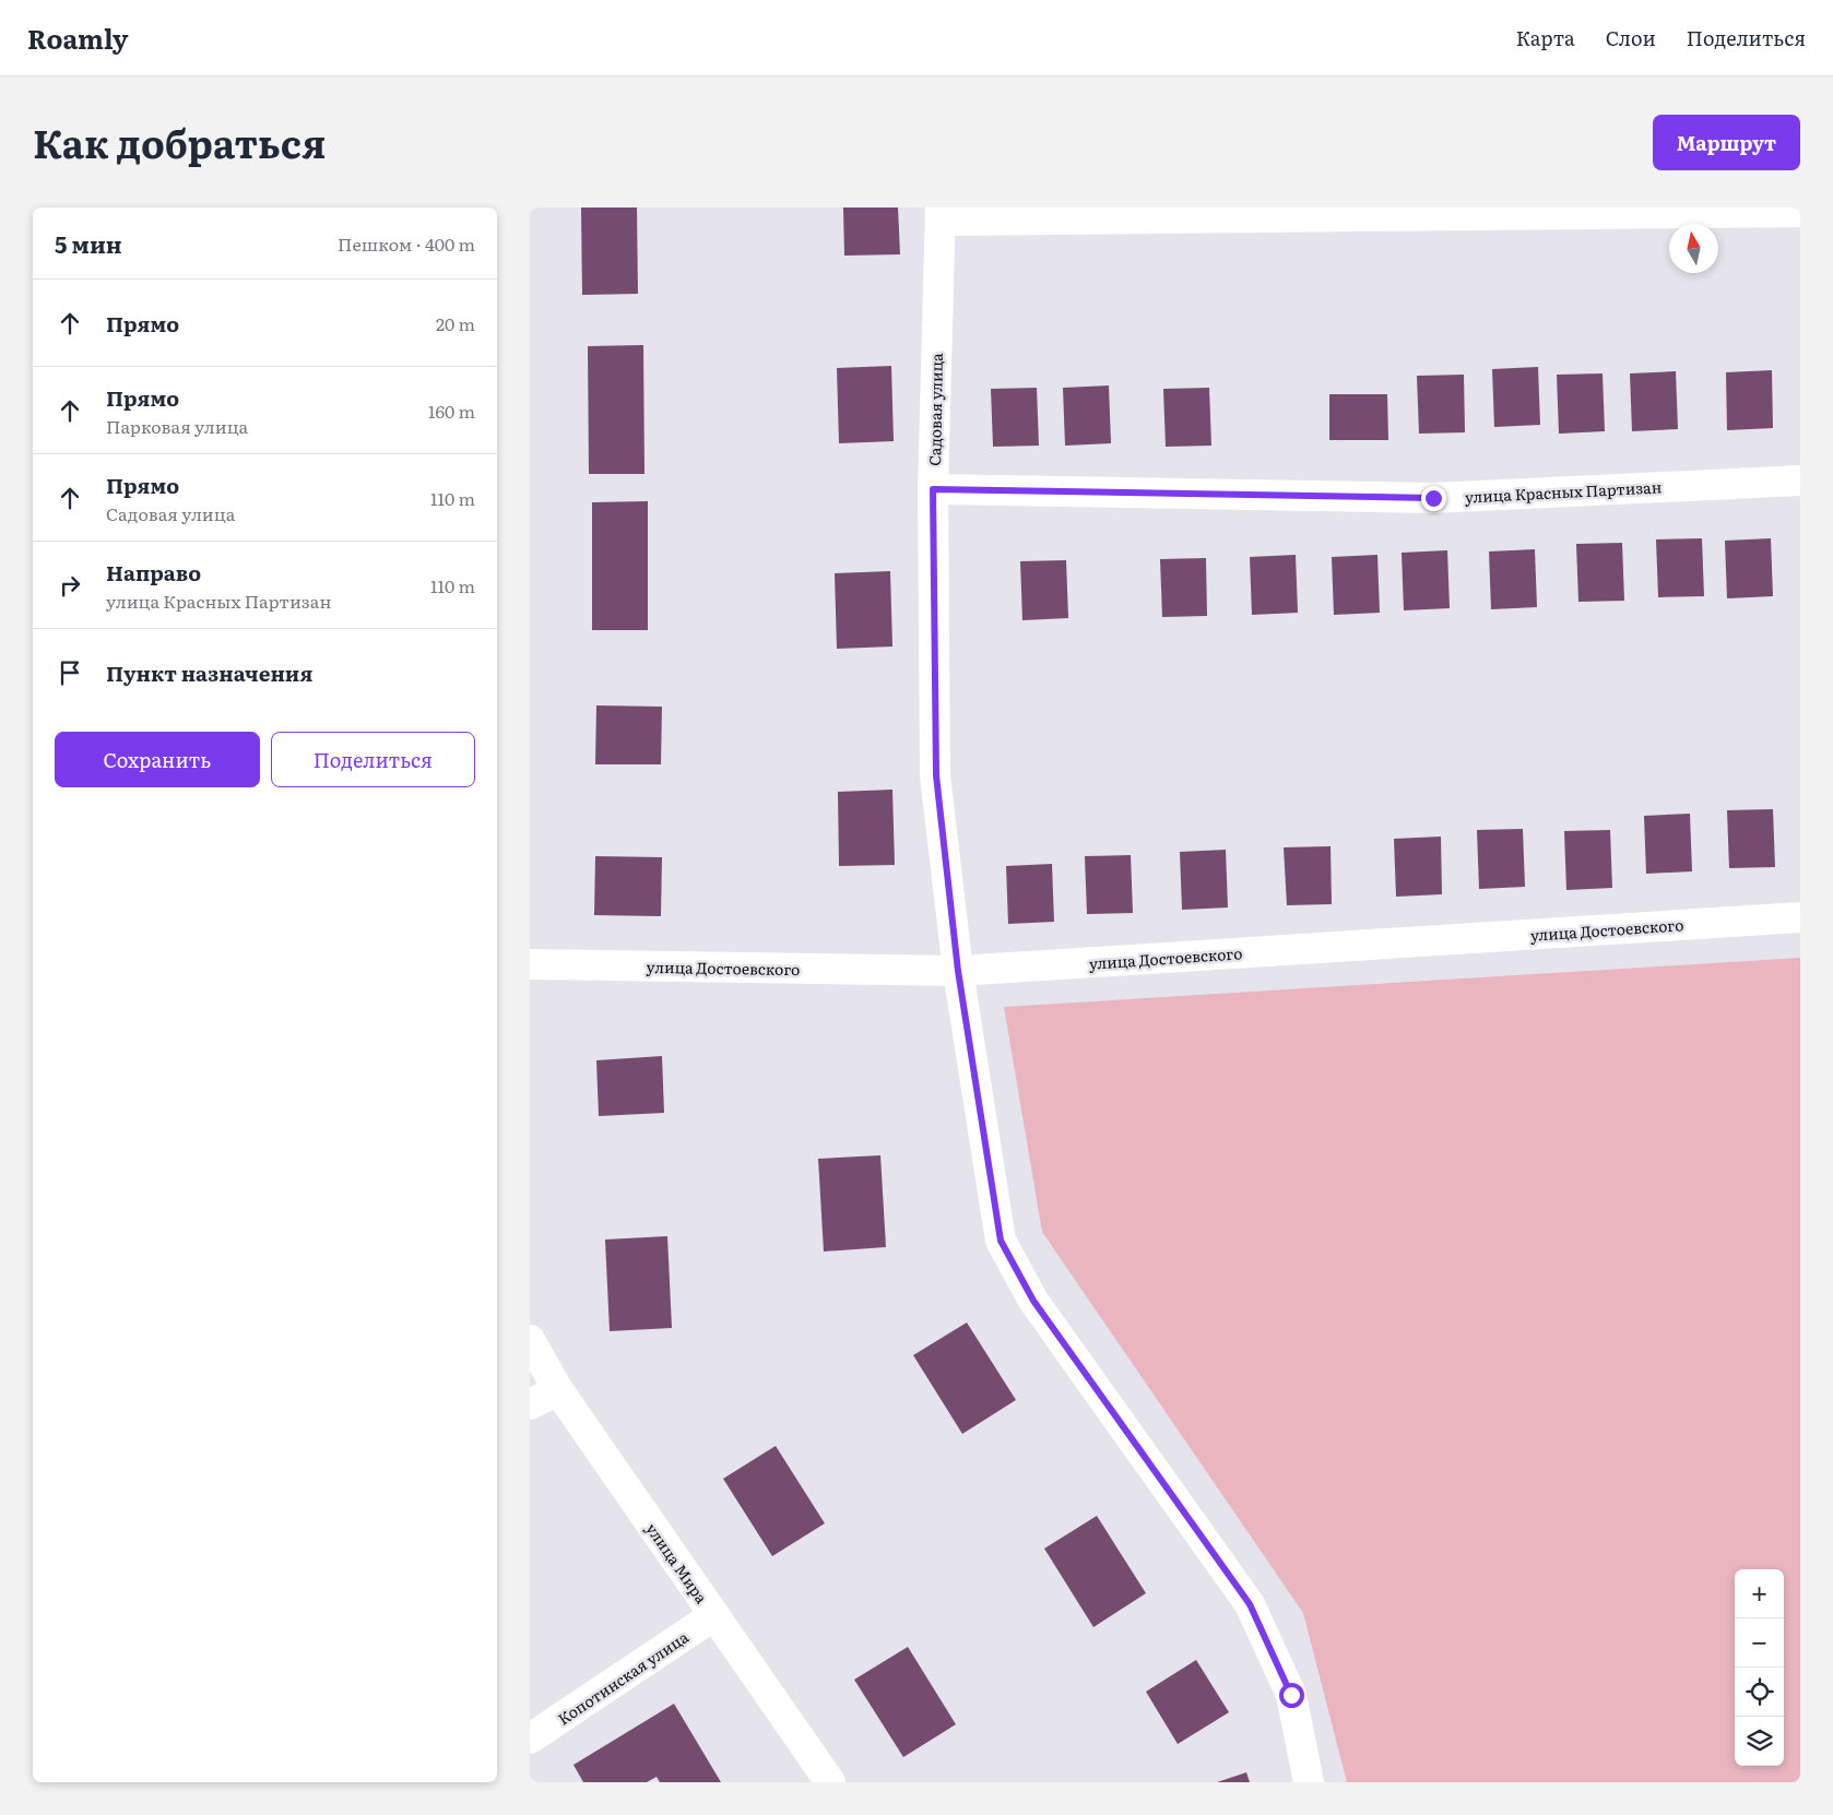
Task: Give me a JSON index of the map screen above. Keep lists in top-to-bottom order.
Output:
{
  "streets": {
    "street": [
      "Садовая улица",
      "улица Красных Партизан",
      "улица Достоевского",
      "улица Мира",
      "Копотинская улица"
    ]
  },
  "crossings": [
    ["Садовая улица", "улица Красных Партизан"],
    ["Садовая улица", "улица Достоевского"],
    ["улица Мира", "Копотинская улица"]
  ],
  "north": "top",
  "page": {
    "header": "Roamly",
    "nav": ["Карта", "Слои", "Поделиться"],
    "title": "Как добраться",
    "buttons": [
      "Маршрут",
      ["Сохранить", "Поделиться"]
    ],
    "heading": ["5 мин", "Пешком · 400 m"],
    "list": [
      ["Прямо", "20 m"],
      ["Прямо", "Парковая улица", "160 m"],
      ["Прямо", "Садовая улица", "110 m"],
      ["Направо", "улица Красных Партизан", "110 m"],
      "Пункт назначения"
    ],
    "map_buttons": ["+", "−"]
  }
}
